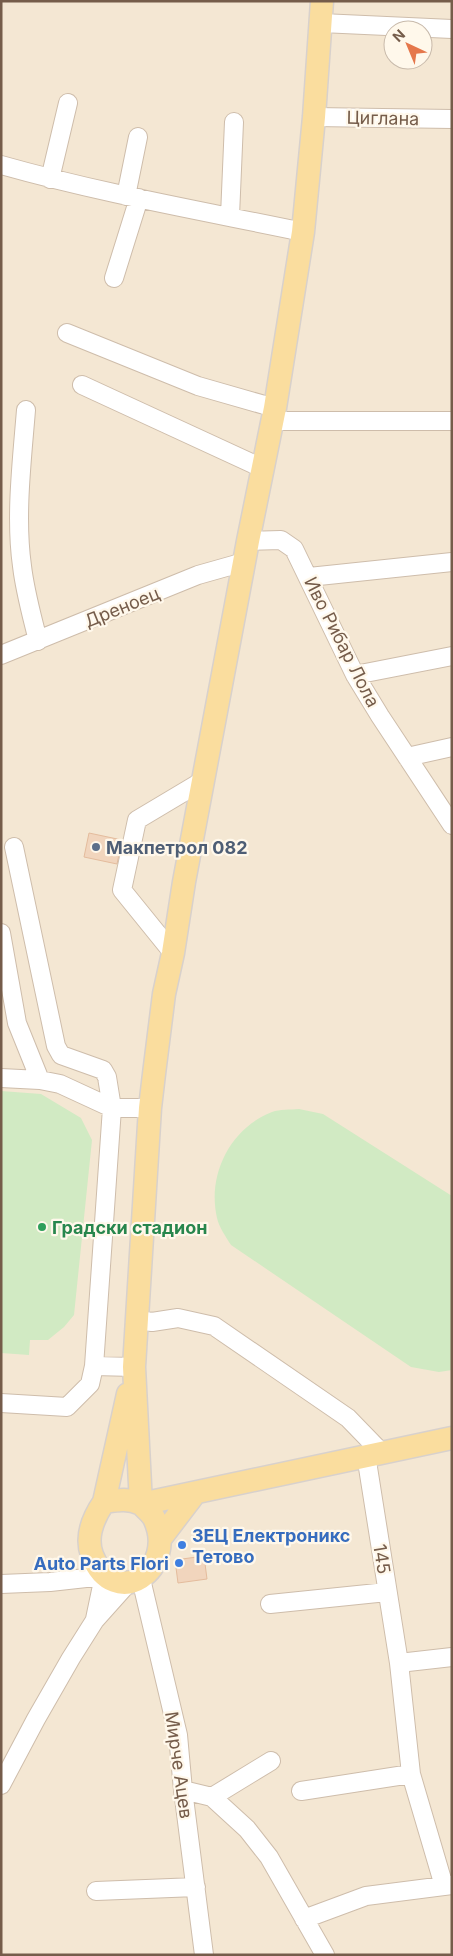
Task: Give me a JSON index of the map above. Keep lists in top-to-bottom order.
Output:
{
  "streets": {
    "street": [
      "Циглана",
      "Дреноец",
      "Иво Рибар Лола",
      "145",
      "Мирче Ацев"
    ]
  },
  "crossings": [
    ["Дреноец", "Иво Рибар Лола"]
  ],
  "places": [
    "Макпетрол 082",
    "Градски стадион",
    "ЗЕЦ Електроникс Тетово",
    "Auto Parts Flori"
  ],
  "north": "top left"
}
